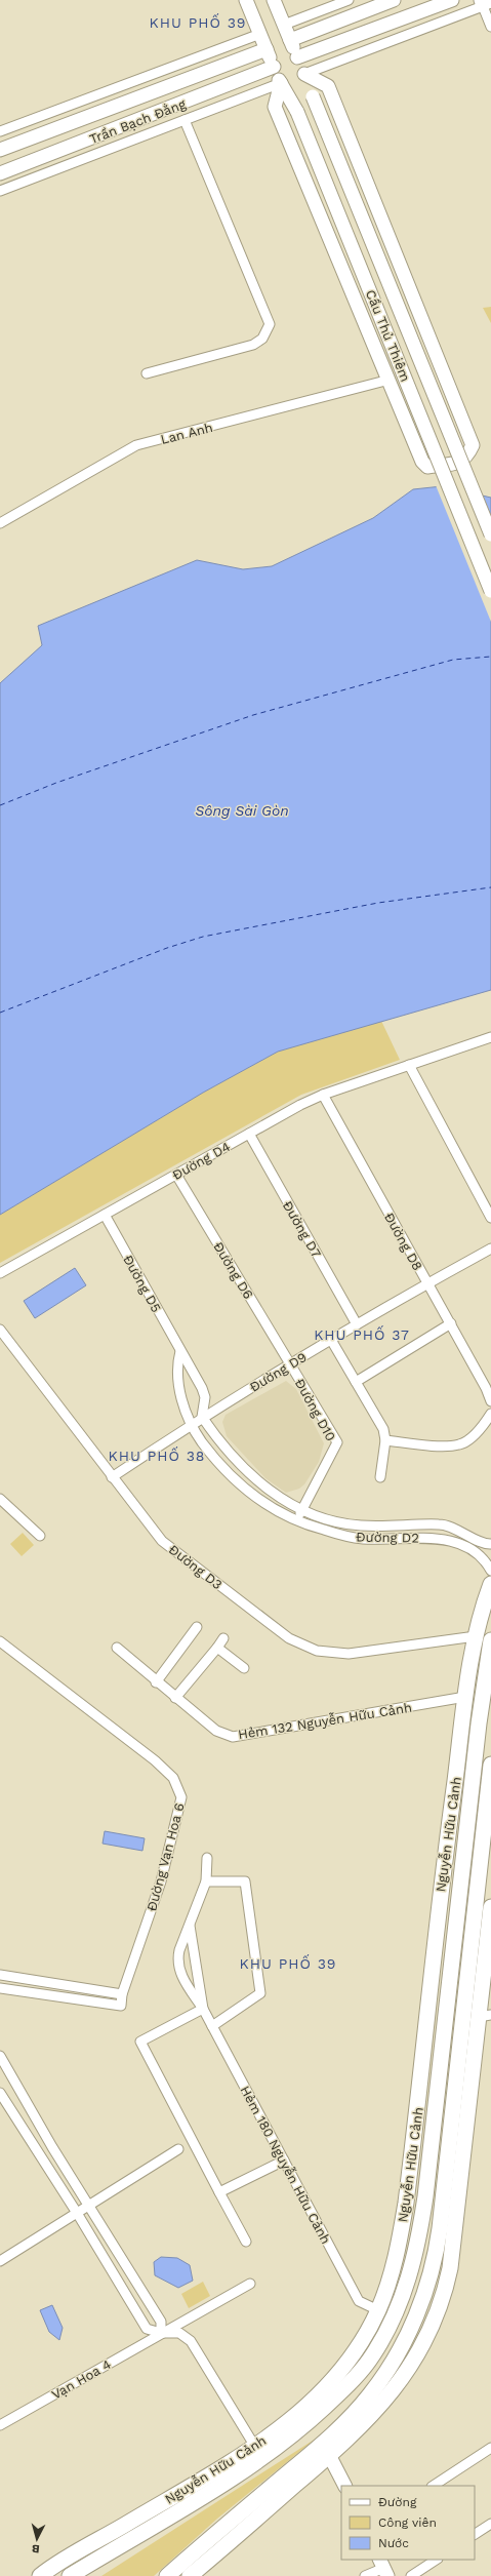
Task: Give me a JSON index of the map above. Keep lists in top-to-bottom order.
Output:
{
  "streets": {
    "main road": ["Trần Bạch Đằng", "Cầu Thủ Thiêm", "Nguyễn Hữu Cảnh"],
    "street": [
      "Lan Anh",
      "Đường D4",
      "Đường D7",
      "Đường D8",
      "Đường D6",
      "Đường D5",
      "Đường D9",
      "Đường D10",
      "Đường D2",
      "Đường D3",
      "Hẻm 132 Nguyễn Hữu Cảnh",
      "Đường Vạn Hoa 6",
      "Hẻm 180 Nguyễn Hữu Cảnh",
      "Vạn Hoa 4"
    ]
  },
  "crossings": [
    ["Trần Bạch Đằng", "Cầu Thủ Thiêm"],
    ["Đường D4", "Đường D7"],
    ["Đường D4", "Đường D8"],
    ["Đường D4", "Đường D6"],
    ["Đường D4", "Đường D5"],
    ["Đường D7", "Đường D9"],
    ["Đường D8", "Đường D9"],
    ["Đường D6", "Đường D9"],
    ["Đường D6", "Đường D10"],
    ["Đường D5", "Đường D9"],
    ["Đường D5", "Đường D2"],
    ["Đường D9", "Đường D10"],
    ["Đường D9", "Đường D2"],
    ["Đường D9", "Đường D3"],
    ["Đường D10", "Đường D2"],
    ["Đường D3", "Nguyễn Hữu Cảnh"],
    ["Hẻm 132 Nguyễn Hữu Cảnh", "Nguyễn Hữu Cảnh"],
    ["Nguyễn Hữu Cảnh", "Hẻm 180 Nguyễn Hữu Cảnh"]
  ],
  "districts": [
    "KHU PHỐ 39",
    "KHU PHỐ 37",
    "KHU PHỐ 38",
    "KHU PHỐ 39"
  ],
  "water": ["Sông Sài Gòn"],
  "legend": ["Đường", "Công viên", "Nước"],
  "north": "bottom"
}
